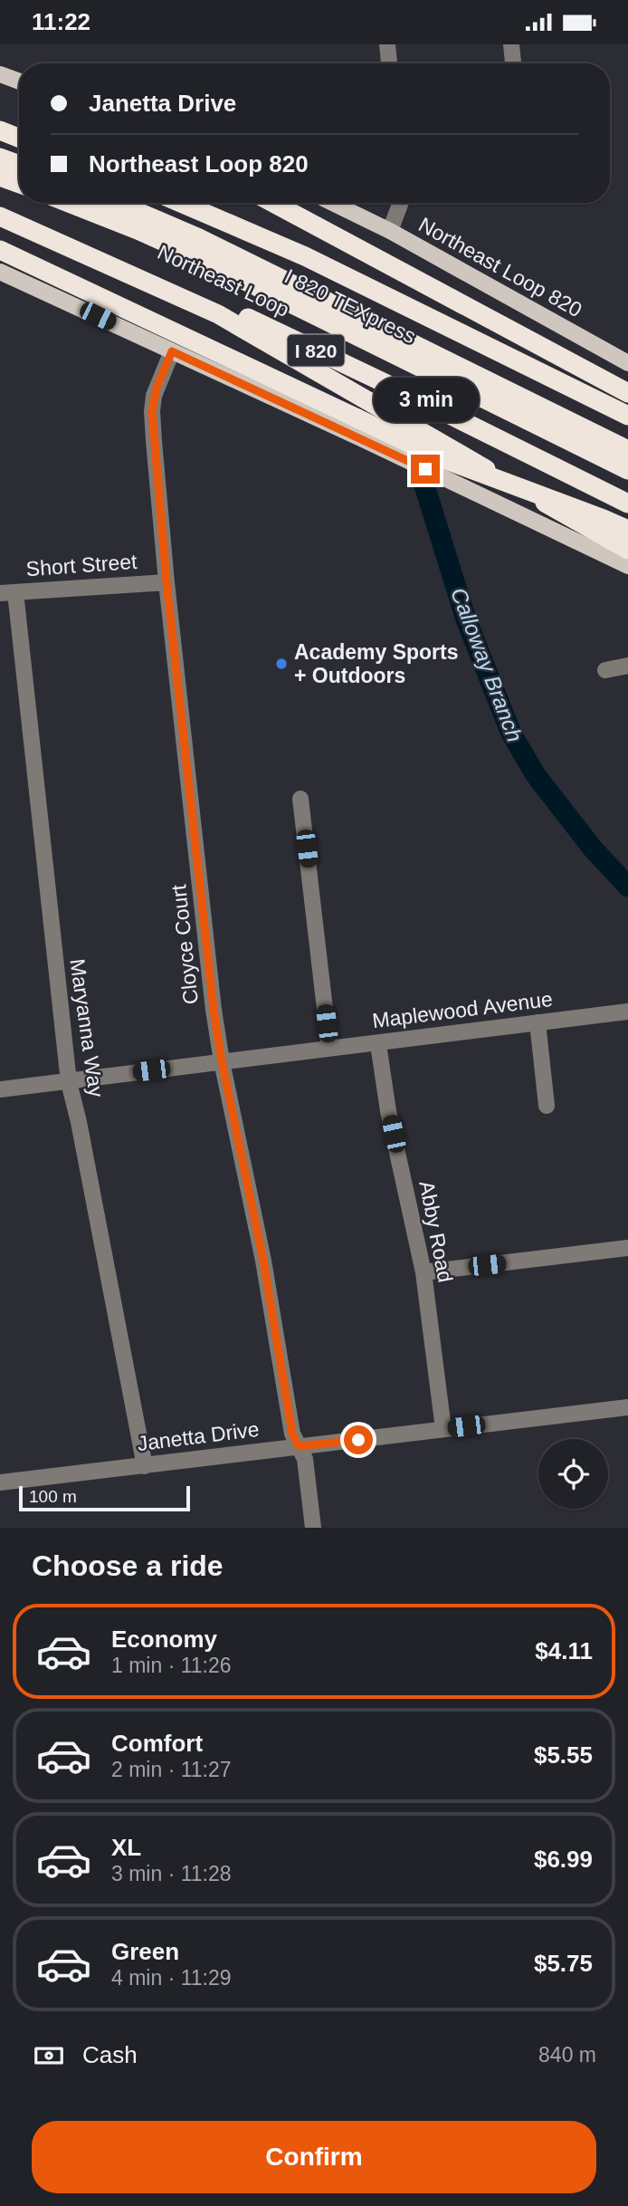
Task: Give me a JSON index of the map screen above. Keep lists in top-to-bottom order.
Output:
{
  "streets": {
    "highway": ["Northeast Loop", "I 820 TEXpress", "I 820"],
    "main road": ["Northeast Loop 820"],
    "street": [
      "Short Street",
      "Cloyce Court",
      "Maplewood Avenue",
      "Maryanna Way",
      "Abby Road",
      "Janetta Drive"
    ]
  },
  "crossings": [
    ["Short Street", "Cloyce Court"],
    ["Short Street", "Maryanna Way"],
    ["Cloyce Court", "Maplewood Avenue"],
    ["Cloyce Court", "Janetta Drive"],
    ["Maplewood Avenue", "Maryanna Way"],
    ["Maplewood Avenue", "Abby Road"],
    ["Maryanna Way", "Janetta Drive"],
    ["Abby Road", "Janetta Drive"]
  ],
  "water": ["Calloway Branch"],
  "places": ["Academy Sports + Outdoors"],
  "scale_bar": "100 m",
  "page": {
    "status": "11:22",
    "banner": ["Janetta Drive", "Northeast Loop 820"],
    "bubble": "3 min",
    "scale": "100 m",
    "heading": "Choose a ride",
    "list": [
      {
        "name": "Economy",
        "note": "1 min · 11:26",
        "value": "$4.11"
      },
      {
        "name": "Comfort",
        "note": "2 min · 11:27",
        "value": "$5.55"
      },
      {
        "name": "XL",
        "note": "3 min · 11:28",
        "value": "$6.99"
      },
      {
        "name": "Green",
        "note": "4 min · 11:29",
        "value": "$5.75"
      }
    ],
    "pay": ["Cash", "840 m"],
    "buttons": "Confirm"
  }
}
